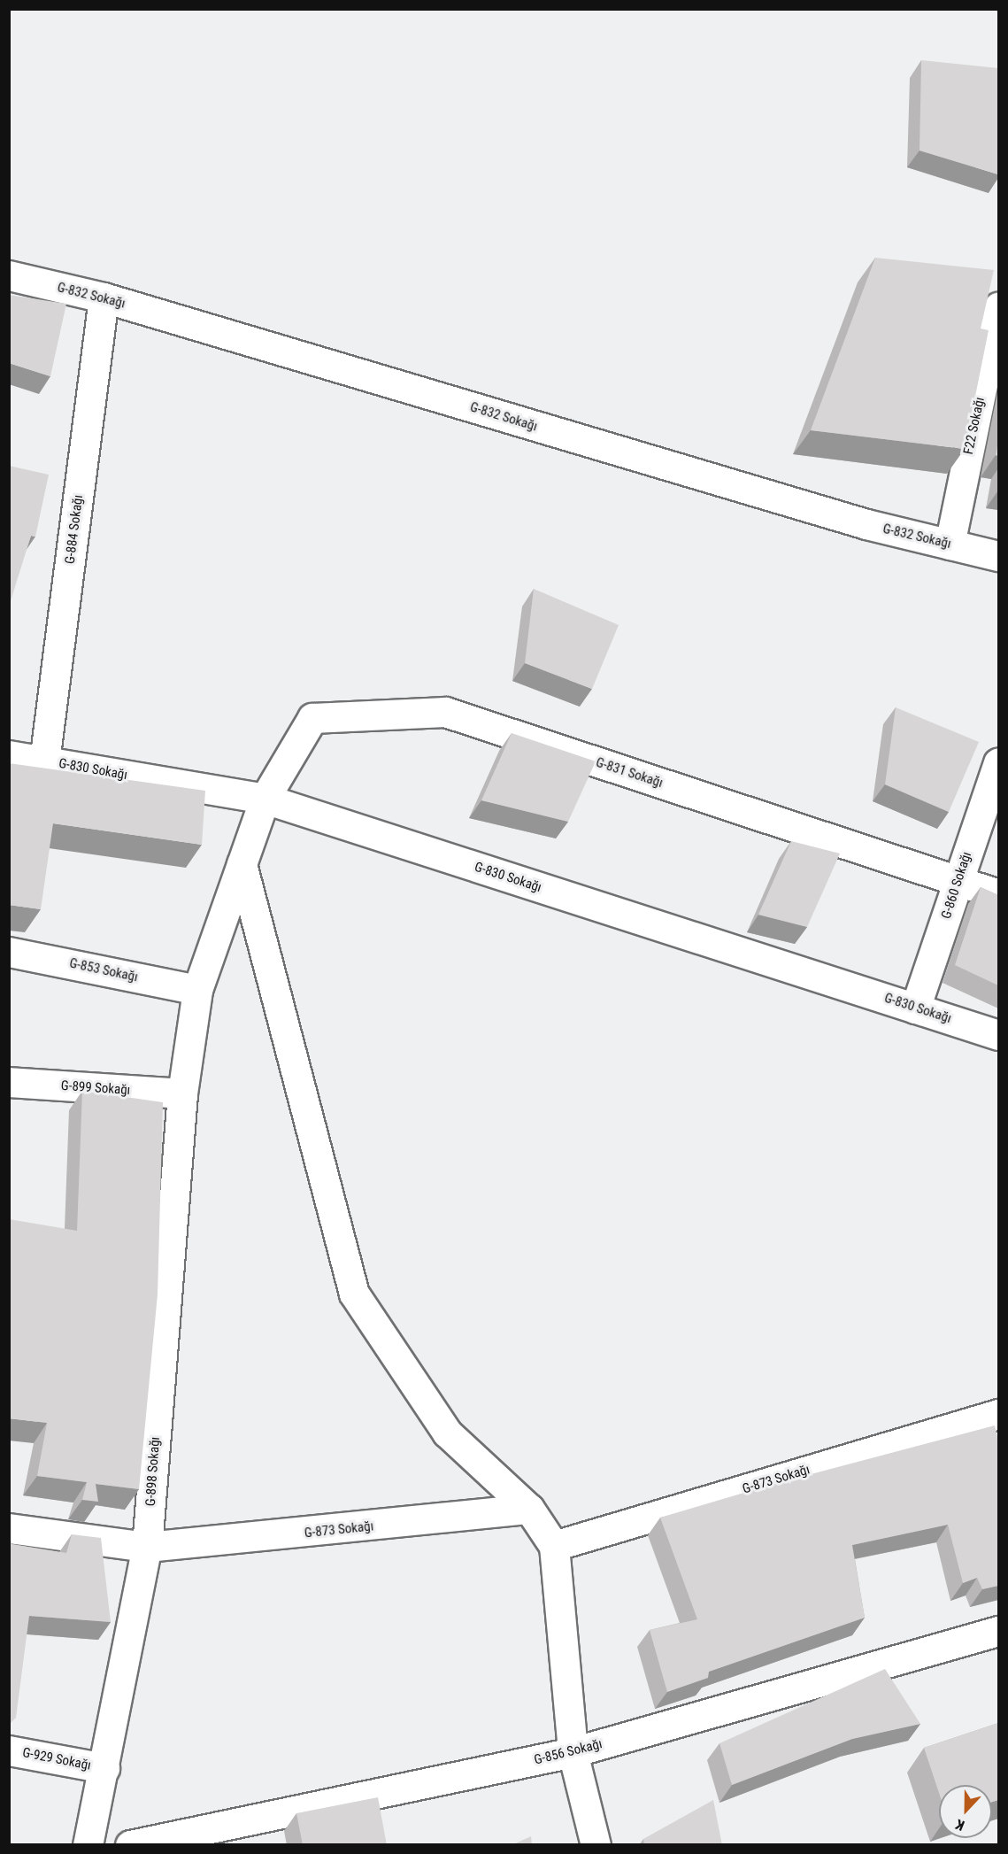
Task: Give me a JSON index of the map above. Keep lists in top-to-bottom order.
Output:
{
  "streets": {
    "street": [
      "G-832 Sokağı",
      "F22 Sokağı",
      "G-884 Sokağı",
      "G-830 Sokağı",
      "G-831 Sokağı",
      "G-860 Sokağı",
      "G-853 Sokağı",
      "G-899 Sokağı",
      "G-898 Sokağı",
      "G-873 Sokağı",
      "G-856 Sokağı",
      "G-929 Sokağı"
    ]
  },
  "crossings": [
    ["G-832 Sokağı", "F22 Sokağı"],
    ["G-832 Sokağı", "G-884 Sokağı"],
    ["G-884 Sokağı", "G-830 Sokağı"],
    ["G-830 Sokağı", "G-831 Sokağı"],
    ["G-830 Sokağı", "G-860 Sokağı"],
    ["G-830 Sokağı", "G-898 Sokağı"],
    ["G-831 Sokağı", "G-860 Sokağı"],
    ["G-831 Sokağı", "G-898 Sokağı"],
    ["G-853 Sokağı", "G-898 Sokağı"],
    ["G-899 Sokağı", "G-898 Sokağı"],
    ["G-898 Sokağı", "G-873 Sokağı"],
    ["G-898 Sokağı", "G-929 Sokağı"]
  ],
  "north": "bottom"
}
